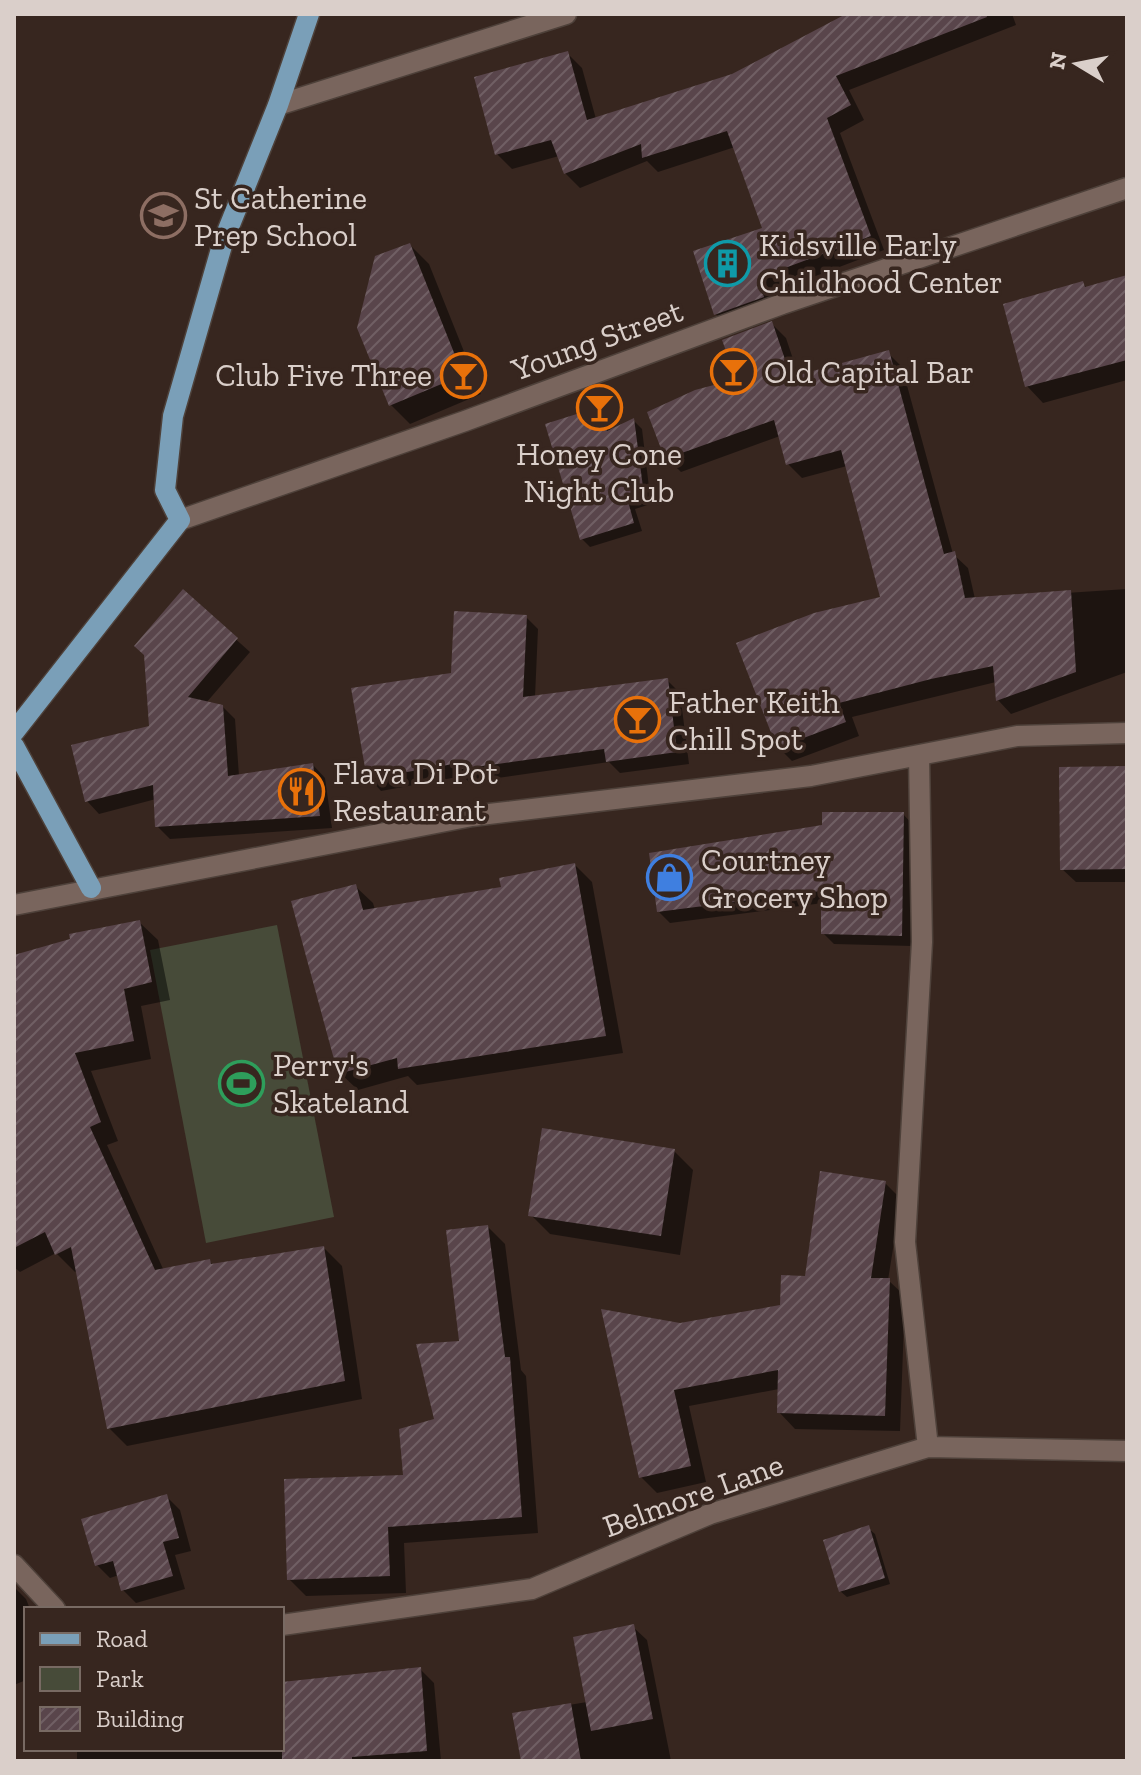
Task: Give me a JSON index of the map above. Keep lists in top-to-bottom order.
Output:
{
  "streets": {
    "street": ["Young Street", "Belmore Lane"]
  },
  "places": {
    "school or university": ["St Catherine Prep School"],
    "building": ["Kidsville Early Childhood Center"],
    "bar": [
      "Old Capital Bar",
      "Club Five Three",
      "Honey Cone Night Club",
      "Father Keith Chill Spot"
    ],
    "restaurant": ["Flava Di Pot Restaurant"],
    "shop": ["Courtney Grocery Shop"],
    "sports": ["Perry's Skateland"]
  },
  "legend": ["Road", "Park", "Building"],
  "north": "left"
}
